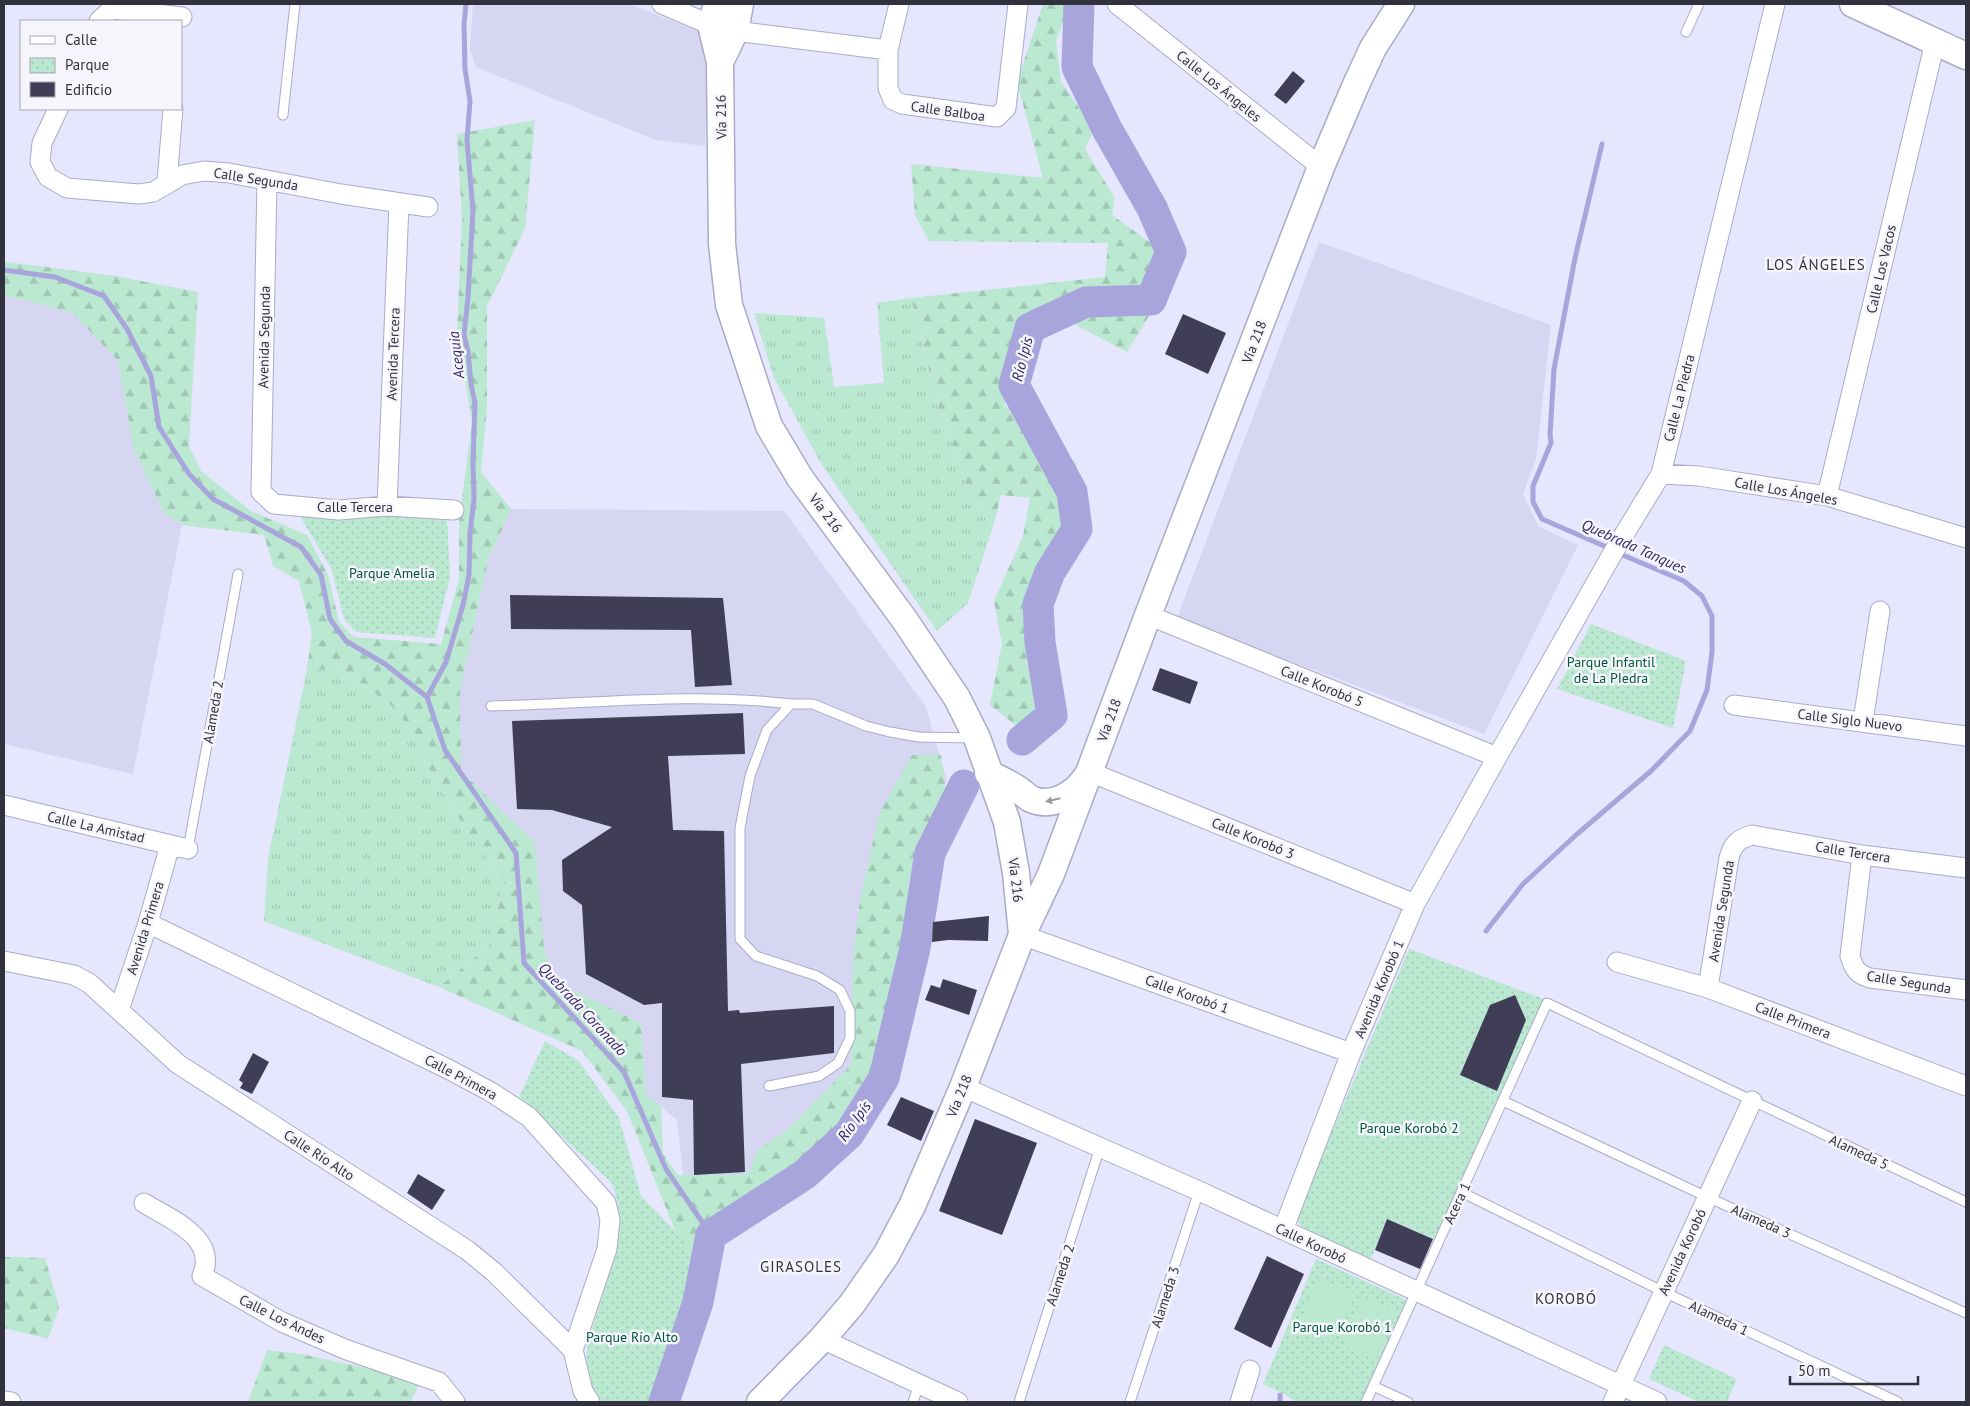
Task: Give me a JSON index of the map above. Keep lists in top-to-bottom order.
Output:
{
  "streets": {
    "main road": ["Vía 216", "Vía 218"],
    "street": [
      "Calle Los Ángeles",
      "Calle Balboa",
      "Calle Segunda",
      "Calle Los Vacos",
      "Avenida Segunda",
      "Avenida Tercera",
      "Calle La Piedra",
      "Calle Tercera",
      "Calle Korobó 5",
      "Calle Siglo Nuevo",
      "Calle La Amistad",
      "Calle Korobó 3",
      "Avenida Primera",
      "Avenida Korobó 1",
      "Calle Korobó 1",
      "Calle Primera",
      "Calle Río Alto",
      "Calle Korobó",
      "Avenida Korobó",
      "Calle Los Andes"
    ],
    "lane": [
      "Alameda 2",
      "Alameda 5",
      "Acera 1",
      "Alameda 3",
      "Alameda 1"
    ]
  },
  "crossings": [
    ["Calle Los Ángeles", "Calle Los Vacos"],
    ["Calle Los Ángeles", "Vía 218"],
    ["Calle Los Ángeles", "Calle La Piedra"],
    ["Vía 216", "Vía 218"],
    ["Vía 216", "Calle Korobó 1"],
    ["Calle Segunda", "Avenida Segunda"],
    ["Calle Segunda", "Avenida Tercera"],
    ["Calle Segunda", "Calle Tercera"],
    ["Avenida Segunda", "Calle Tercera"],
    ["Avenida Segunda", "Calle Primera"],
    ["Vía 218", "Calle Korobó 5"],
    ["Vía 218", "Calle Korobó 3"],
    ["Vía 218", "Calle Korobó 1"],
    ["Vía 218", "Calle Korobó"],
    ["Avenida Tercera", "Calle Tercera"],
    ["Calle La Piedra", "Calle Korobó 5"],
    ["Calle La Piedra", "Avenida Korobó 1"],
    ["Calle Korobó 5", "Avenida Korobó 1"],
    ["Alameda 2", "Calle La Amistad"],
    ["Alameda 2", "Avenida Primera"],
    ["Alameda 2", "Calle Korobó"],
    ["Calle La Amistad", "Avenida Primera"],
    ["Calle Korobó 3", "Avenida Korobó 1"],
    ["Avenida Primera", "Calle Primera"],
    ["Avenida Primera", "Calle Río Alto"],
    ["Avenida Korobó 1", "Calle Korobó 1"],
    ["Avenida Korobó 1", "Calle Korobó"],
    ["Calle Primera", "Calle Río Alto"],
    ["Alameda 5", "Acera 1"],
    ["Alameda 5", "Avenida Korobó"],
    ["Acera 1", "Alameda 3"],
    ["Acera 1", "Calle Korobó"],
    ["Acera 1", "Alameda 1"],
    ["Alameda 3", "Calle Korobó"],
    ["Alameda 3", "Avenida Korobó"],
    ["Calle Korobó", "Avenida Korobó"],
    ["Avenida Korobó", "Alameda 1"]
  ],
  "districts": ["LOS ÁNGELES", "GIRASOLES", "KOROBÓ"],
  "water": [
    "Acequia",
    "Río Ipís",
    "Quebrada Tanques",
    "Quebrada Coronado"
  ],
  "parks": [
    "Parque Amelia",
    "Parque Infantil de La PIedra",
    "Parque Korobó 2",
    "Parque Korobó 1",
    "Parque Río Alto"
  ],
  "legend": ["Calle", "Parque", "Edificio"],
  "scale_bar": "50 m"
}
